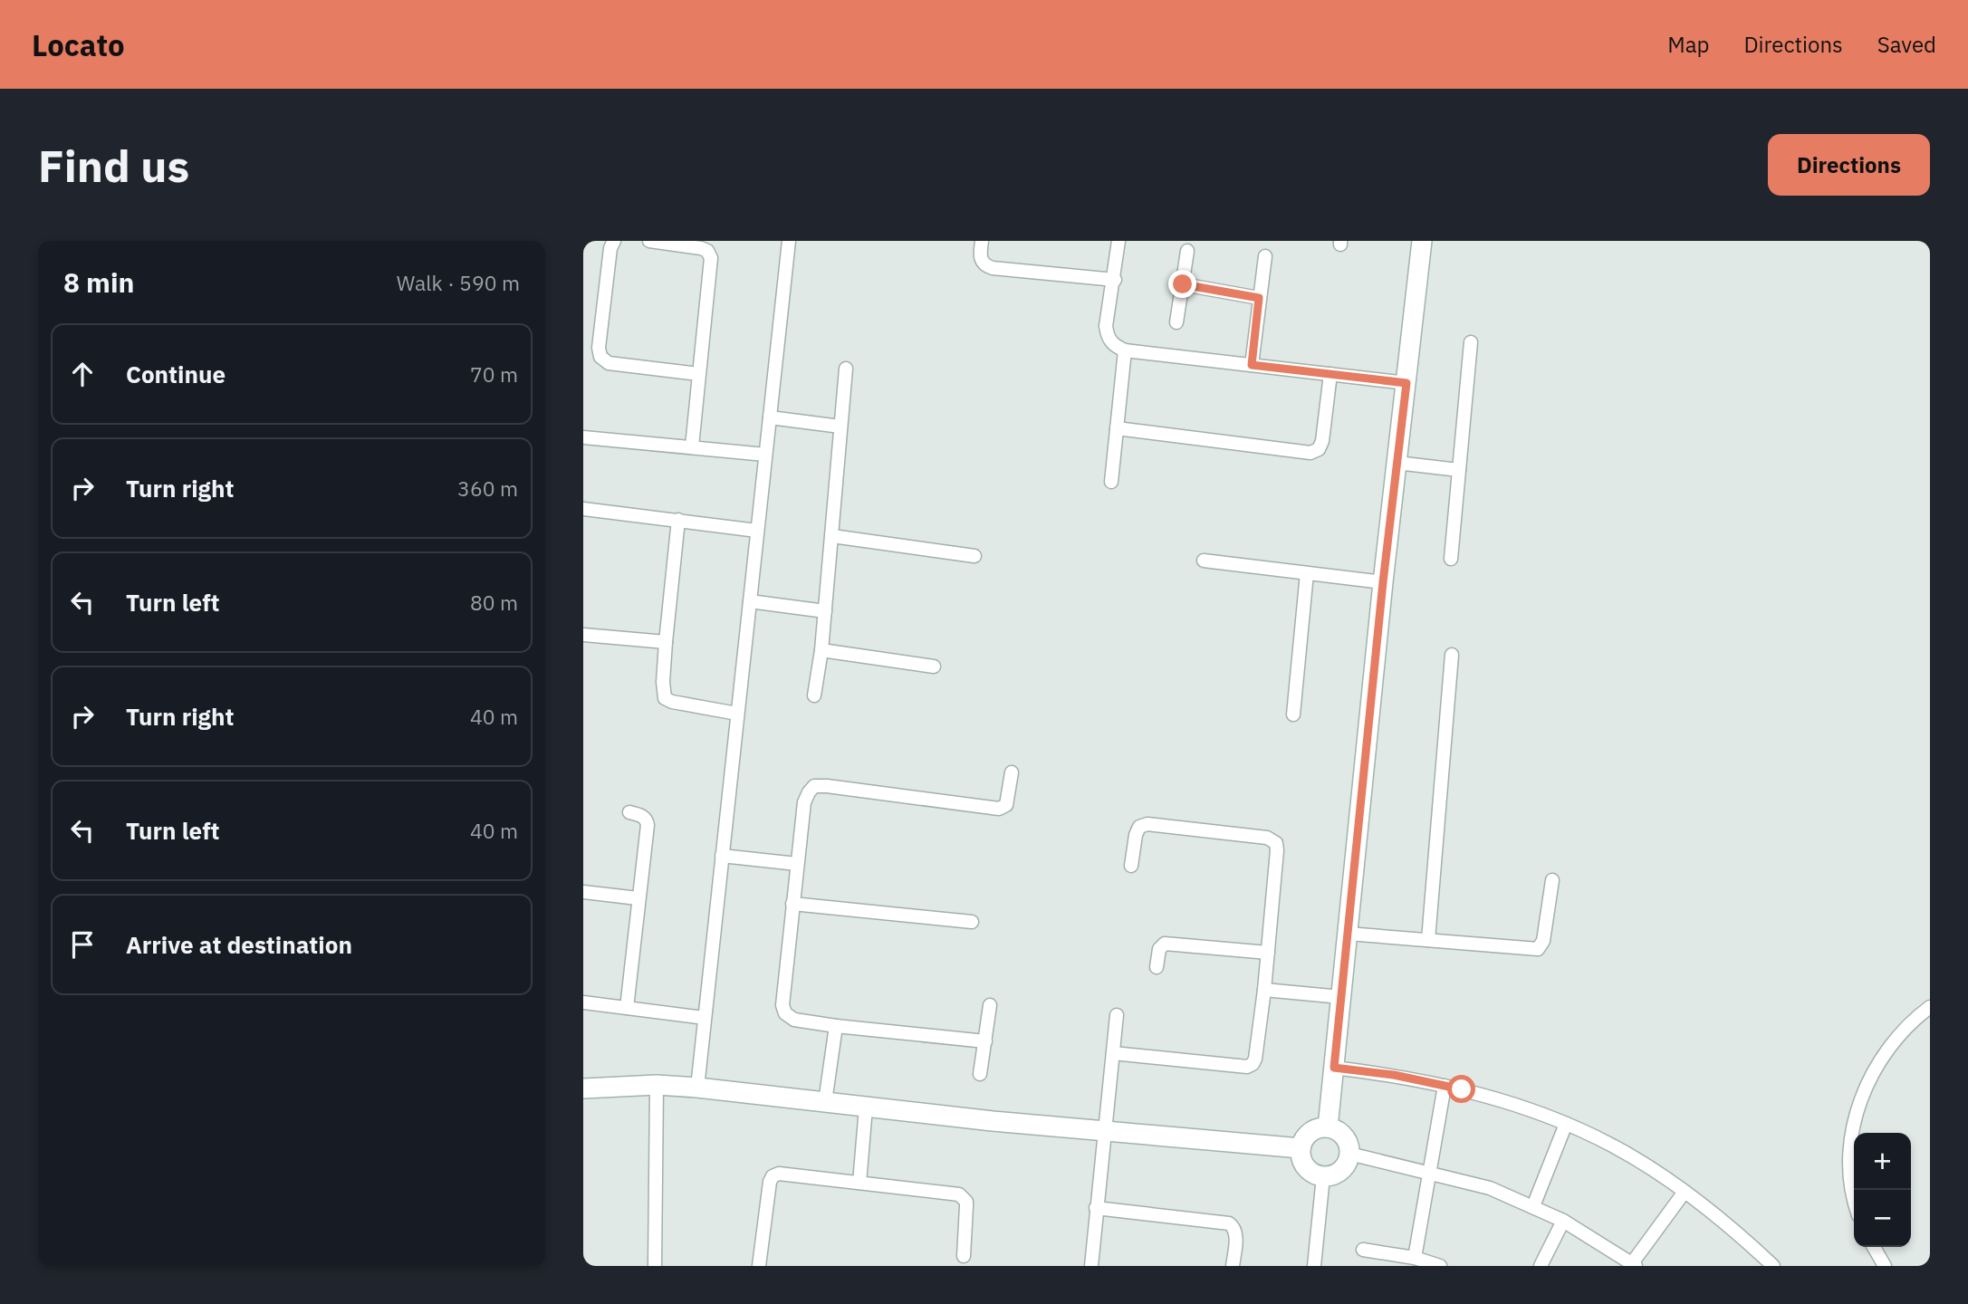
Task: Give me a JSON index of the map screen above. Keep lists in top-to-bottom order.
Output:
{
  "page": {
    "header": "Locato",
    "nav": ["Map", "Directions", "Saved"],
    "buttons": "Directions",
    "title": "Find us",
    "heading": ["8 min", "Walk · 590 m"],
    "list": [
      ["Continue", "70 m"],
      ["Turn right", "360 m"],
      ["Turn left", "80 m"],
      ["Turn right", "40 m"],
      ["Turn left", "40 m"],
      "Arrive at destination"
    ],
    "map_buttons": ["+", "−"]
  }
}
